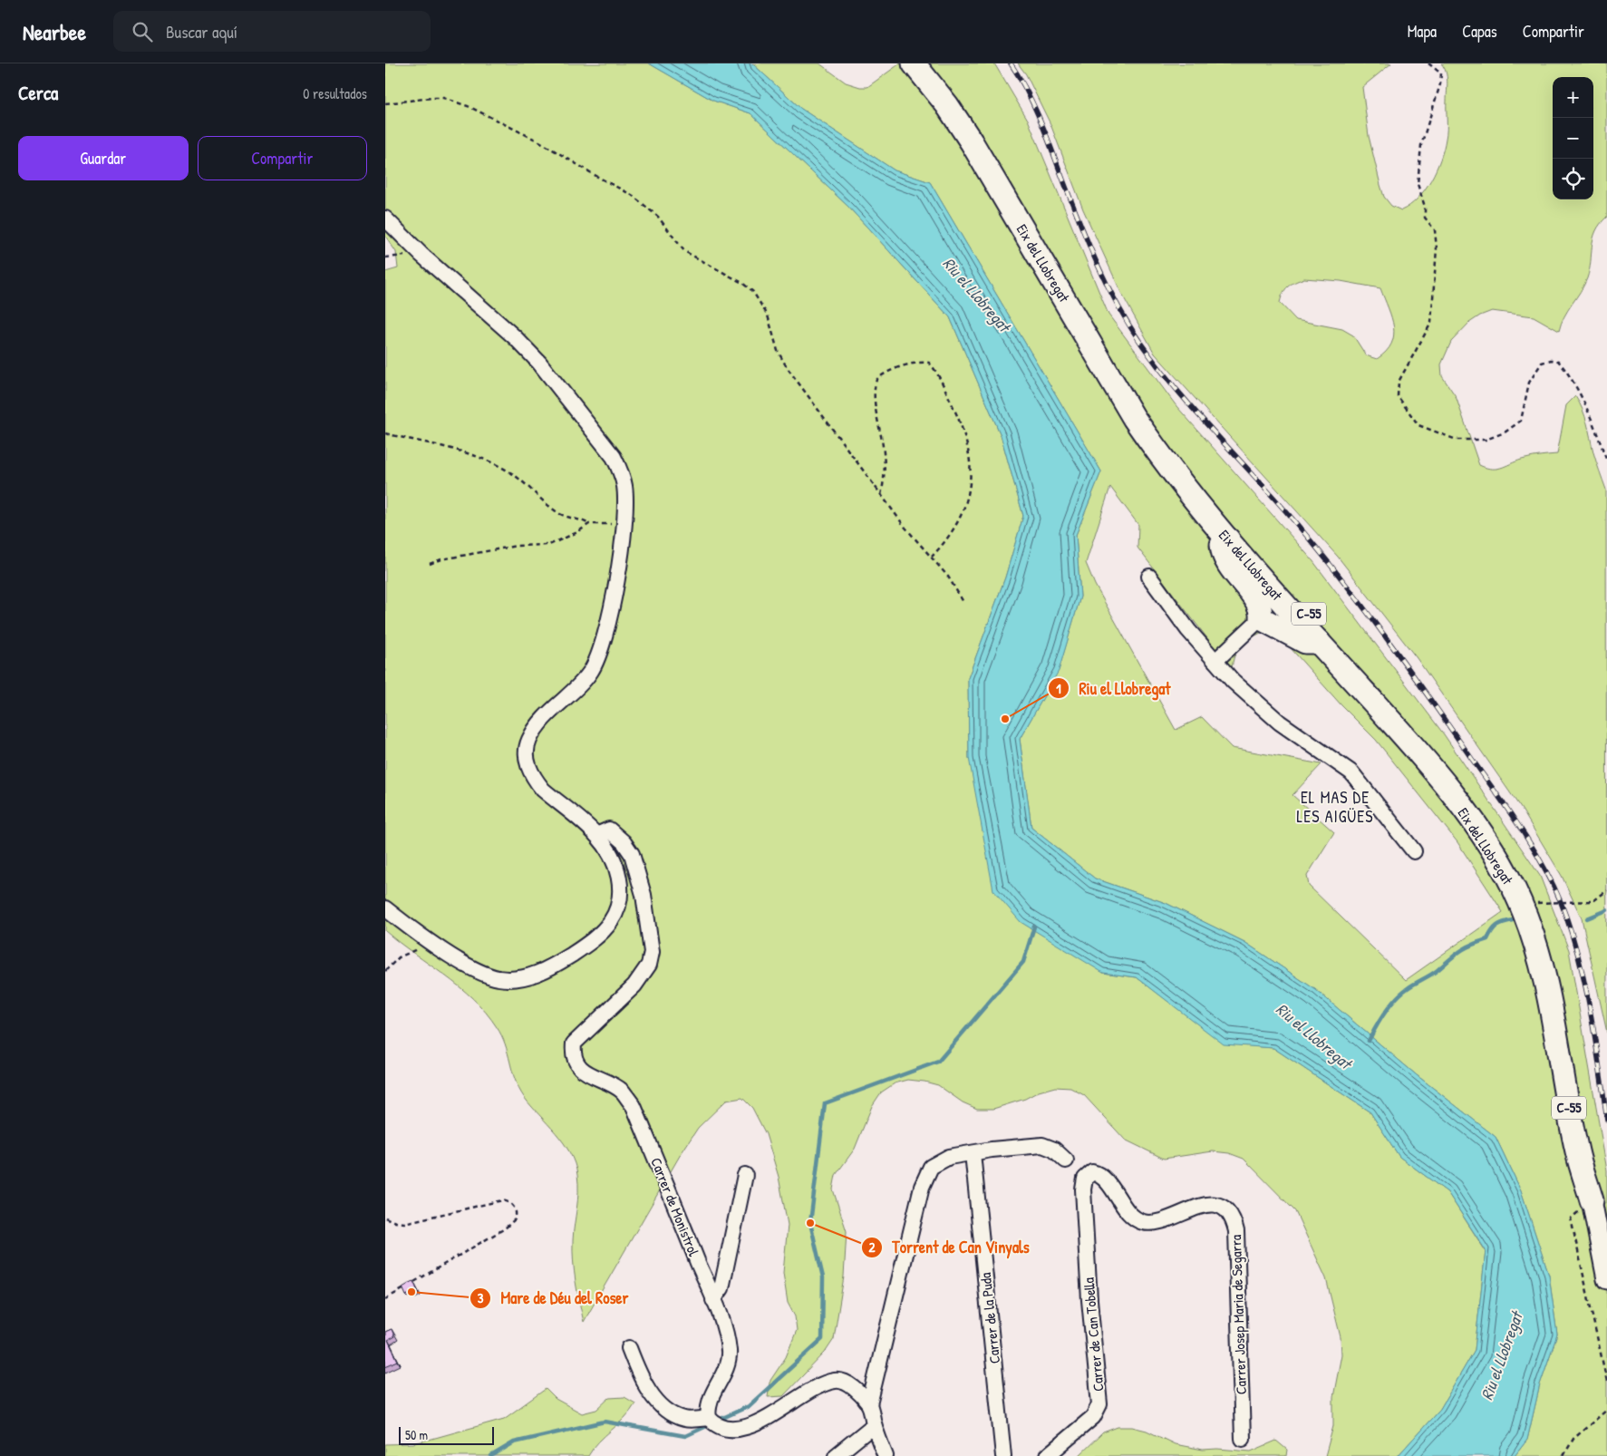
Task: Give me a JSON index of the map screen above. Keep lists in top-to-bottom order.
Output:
{
  "streets": {
    "highway": ["Eix del Llobregat", "C-55"],
    "street": [
      "Carrer de Monistrol",
      "Carrer Josep Maria de Segarra",
      "Carrer de la Puda",
      "Carrer de Can Tobella"
    ]
  },
  "crossings": [
    ["Carrer Josep Maria de Segarra", "Carrer de Can Tobella"]
  ],
  "districts": ["EL MAS DE LES AIGÜES"],
  "water": ["Riu el Llobregat"],
  "places": ["Riu el Llobregat", "Torrent de Can Vinyals", "Mare de Déu del Roser"],
  "scale_bar": "50 m",
  "page": {
    "header": "Nearbee",
    "search": "Buscar aquí",
    "nav": ["Mapa", "Capas", "Compartir"],
    "heading": ["Cerca", "0 resultados"],
    "map_buttons": ["+", "−"],
    "buttons": ["Guardar", "Compartir"],
    "scale": "50 m"
  }
}
